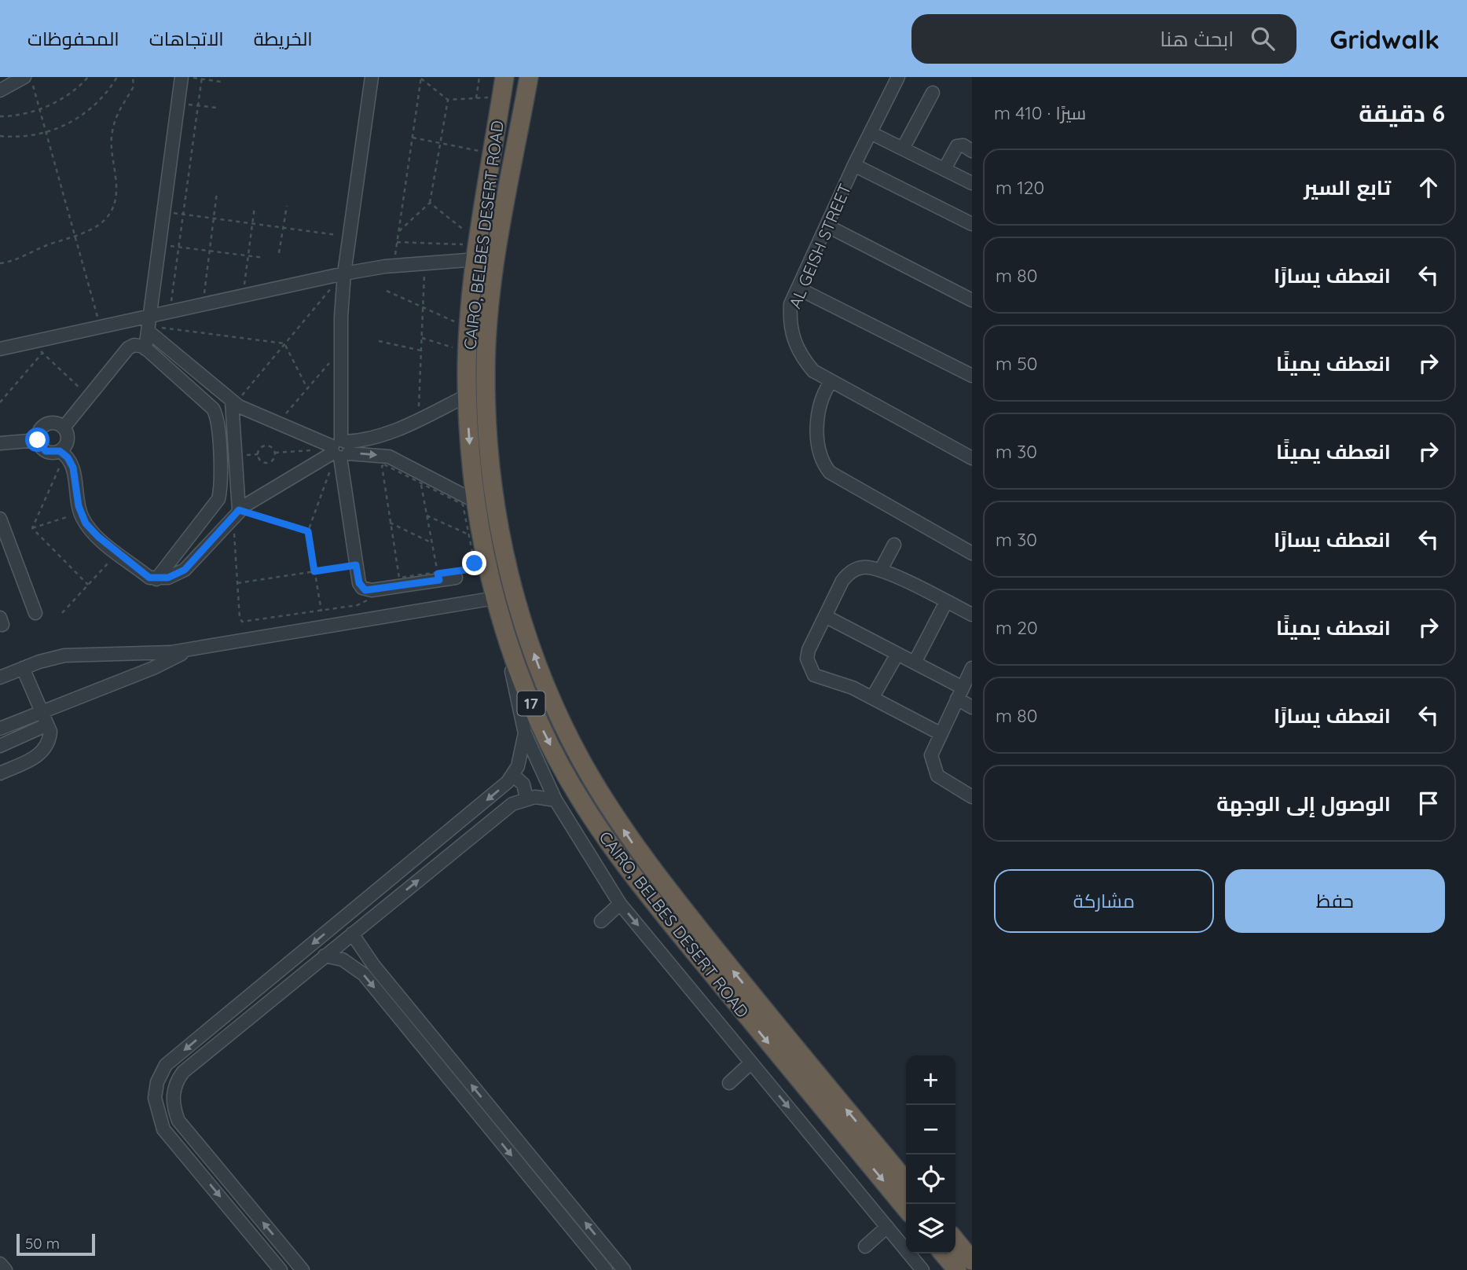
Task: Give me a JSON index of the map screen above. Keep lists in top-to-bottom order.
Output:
{
  "streets": {
    "highway": ["CAIRO, BELBES DESERT ROAD", "17"],
    "street": ["AL GEISH STREET"]
  },
  "scale_bar": "50 m",
  "page": {
    "header": "Gridwalk",
    "search": "ابحث هنا",
    "nav": ["الخريطة", "الاتجاهات", "المحفوظات"],
    "heading": ["6 دقيقة", "سيرًا · 410 m"],
    "list": [
      ["تابع السير", "120 m"],
      ["انعطف يسارًا", "80 m"],
      ["انعطف يمينًا", "50 m"],
      ["انعطف يمينًا", "30 m"],
      ["انعطف يسارًا", "30 m"],
      ["انعطف يمينًا", "20 m"],
      ["انعطف يسارًا", "80 m"],
      "الوصول إلى الوجهة"
    ],
    "buttons": ["حفظ", "مشاركة"],
    "map_buttons": ["+", "−"],
    "scale": "50 m"
  }
}
